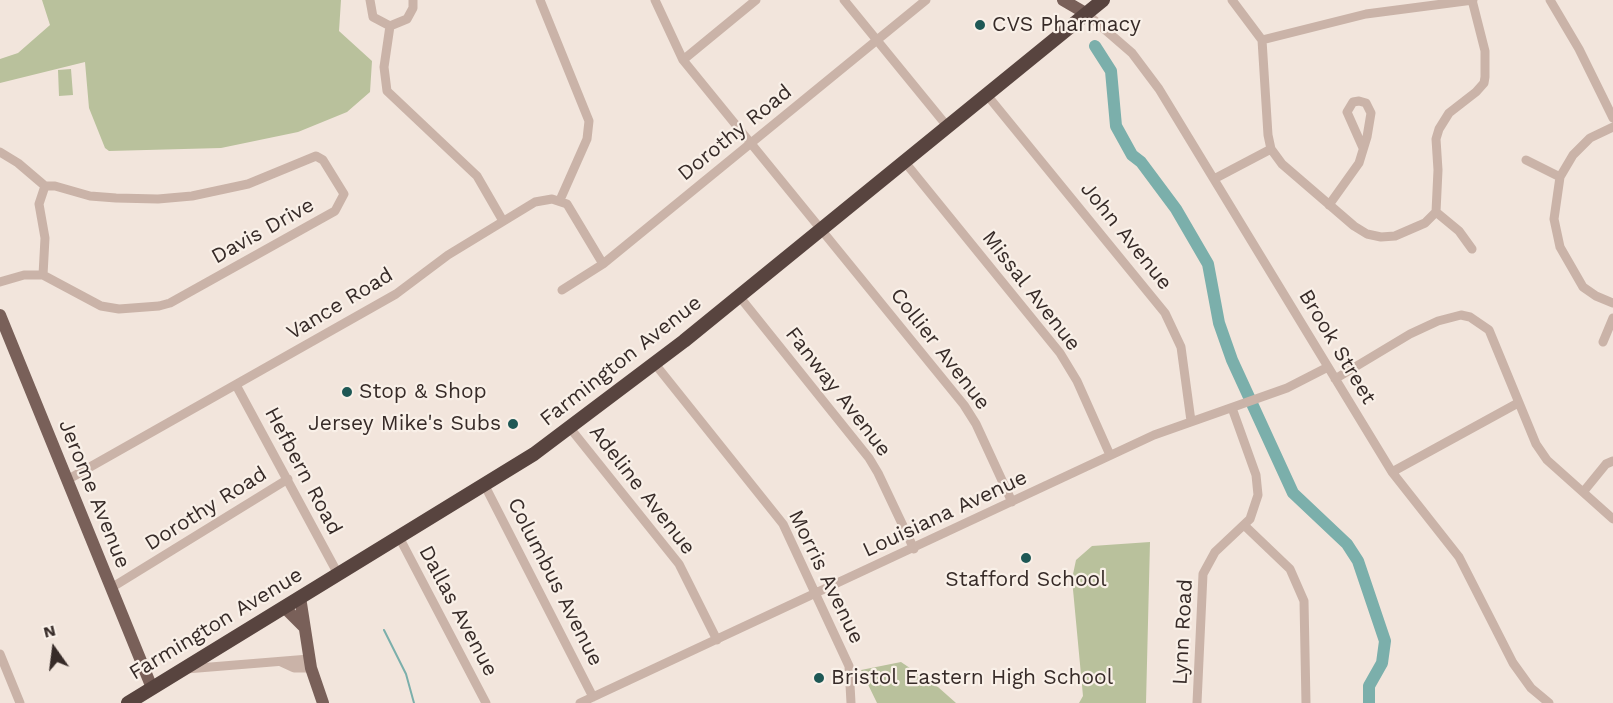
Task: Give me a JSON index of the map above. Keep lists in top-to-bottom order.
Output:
{
  "streets": {
    "highway": ["Farmington Avenue"],
    "main road": ["Jerome Avenue"],
    "street": [
      "Dorothy Road",
      "Davis Drive",
      "John Avenue",
      "Missal Avenue",
      "Vance Road",
      "Brook Street",
      "Collier Avenue",
      "Fanway Avenue",
      "Hefbern Road",
      "Adeline Avenue",
      "Louisiana Avenue",
      "Morris Avenue",
      "Columbus Avenue",
      "Dallas Avenue",
      "Lynn Road"
    ]
  },
  "crossings": [
    ["Dorothy Road", "Collier Avenue"],
    ["Dorothy Road", "Hefbern Road"],
    ["Dorothy Road", "Jerome Avenue"],
    ["John Avenue", "Farmington Avenue"],
    ["John Avenue", "Louisiana Avenue"],
    ["Missal Avenue", "Farmington Avenue"],
    ["Missal Avenue", "Louisiana Avenue"],
    ["Vance Road", "Hefbern Road"],
    ["Vance Road", "Jerome Avenue"],
    ["Brook Street", "Farmington Avenue"],
    ["Brook Street", "Louisiana Avenue"],
    ["Collier Avenue", "Farmington Avenue"],
    ["Collier Avenue", "Louisiana Avenue"],
    ["Farmington Avenue", "Fanway Avenue"],
    ["Farmington Avenue", "Hefbern Road"],
    ["Farmington Avenue", "Adeline Avenue"],
    ["Farmington Avenue", "Jerome Avenue"],
    ["Farmington Avenue", "Morris Avenue"],
    ["Farmington Avenue", "Columbus Avenue"],
    ["Farmington Avenue", "Dallas Avenue"],
    ["Fanway Avenue", "Louisiana Avenue"],
    ["Adeline Avenue", "Louisiana Avenue"],
    ["Louisiana Avenue", "Morris Avenue"],
    ["Louisiana Avenue", "Columbus Avenue"],
    ["Louisiana Avenue", "Lynn Road"]
  ],
  "places": [
    "CVS Pharmacy",
    "Stop & Shop",
    "Jersey Mike's Subs",
    "Stafford School",
    "Bristol Eastern High School"
  ],
  "north": "top"
}
